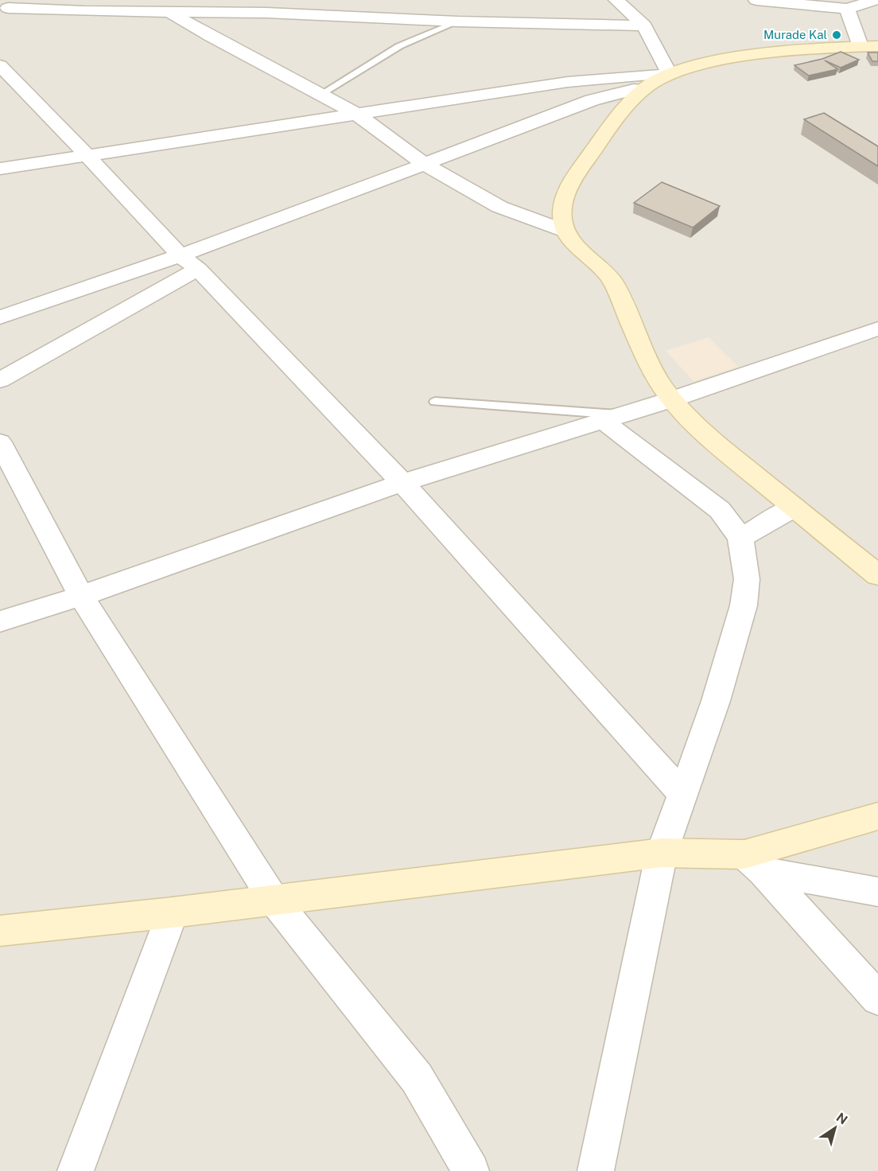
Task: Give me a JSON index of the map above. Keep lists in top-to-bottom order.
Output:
{
  "places": ["Murade Kal"],
  "north": "top right"
}
